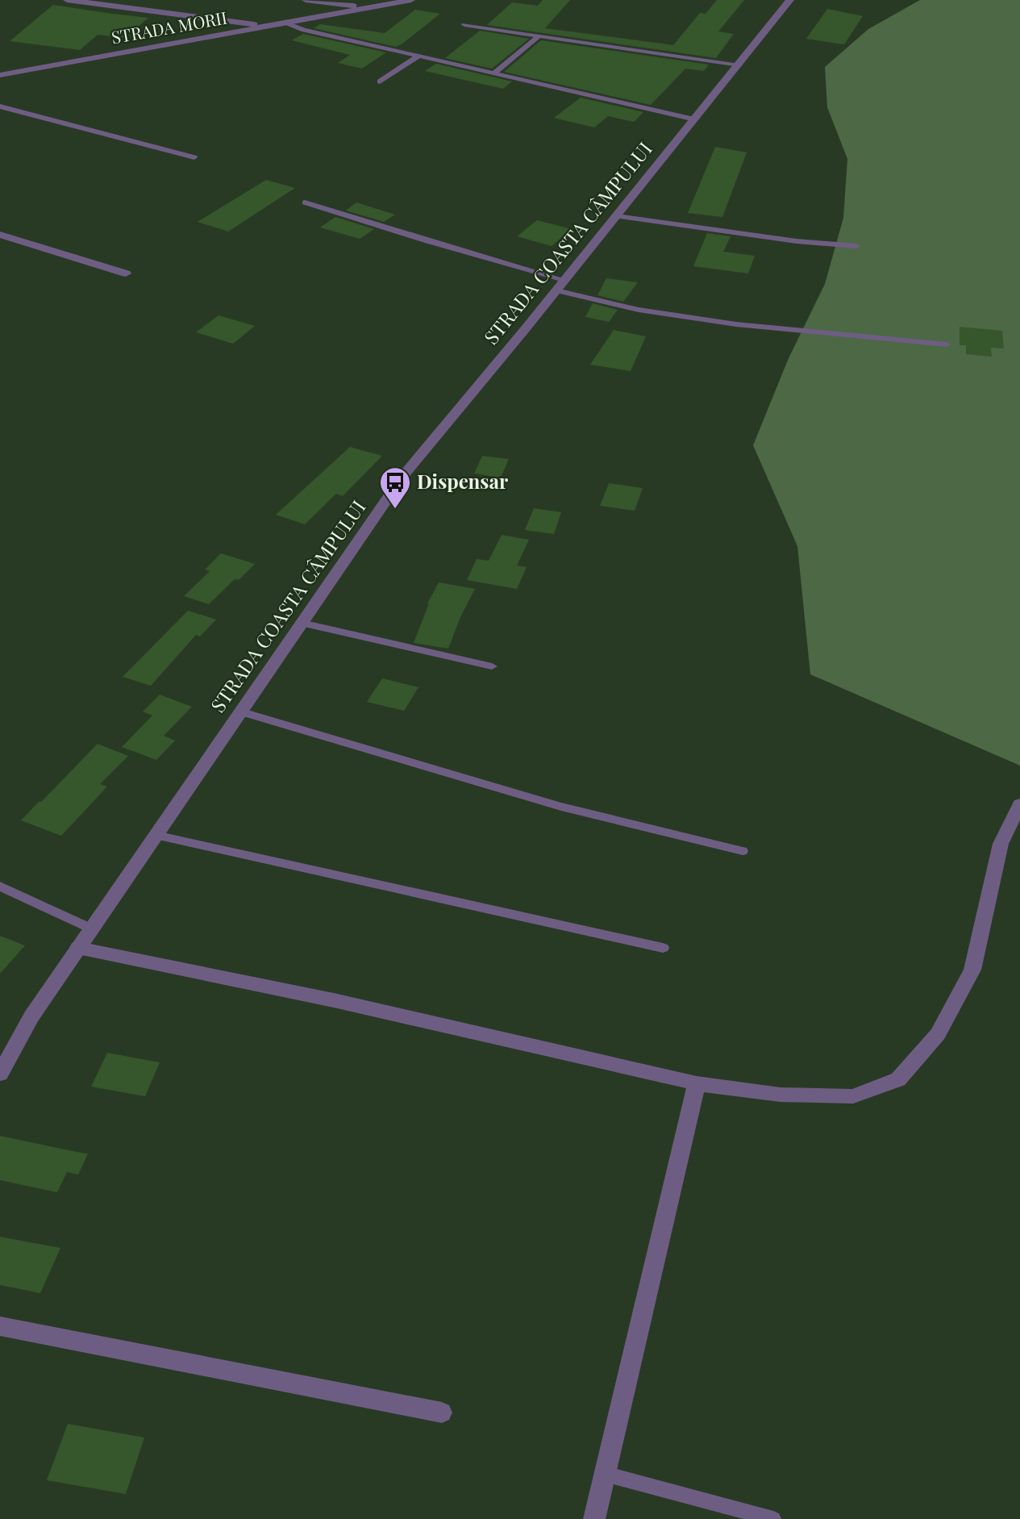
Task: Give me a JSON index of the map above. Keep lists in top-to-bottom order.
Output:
{
  "streets": {
    "street": ["STRADA MORII", "STRADA COASTA CÂMPULUI"]
  },
  "places": {
    "bus stop": ["Dispensar"]
  }
}
